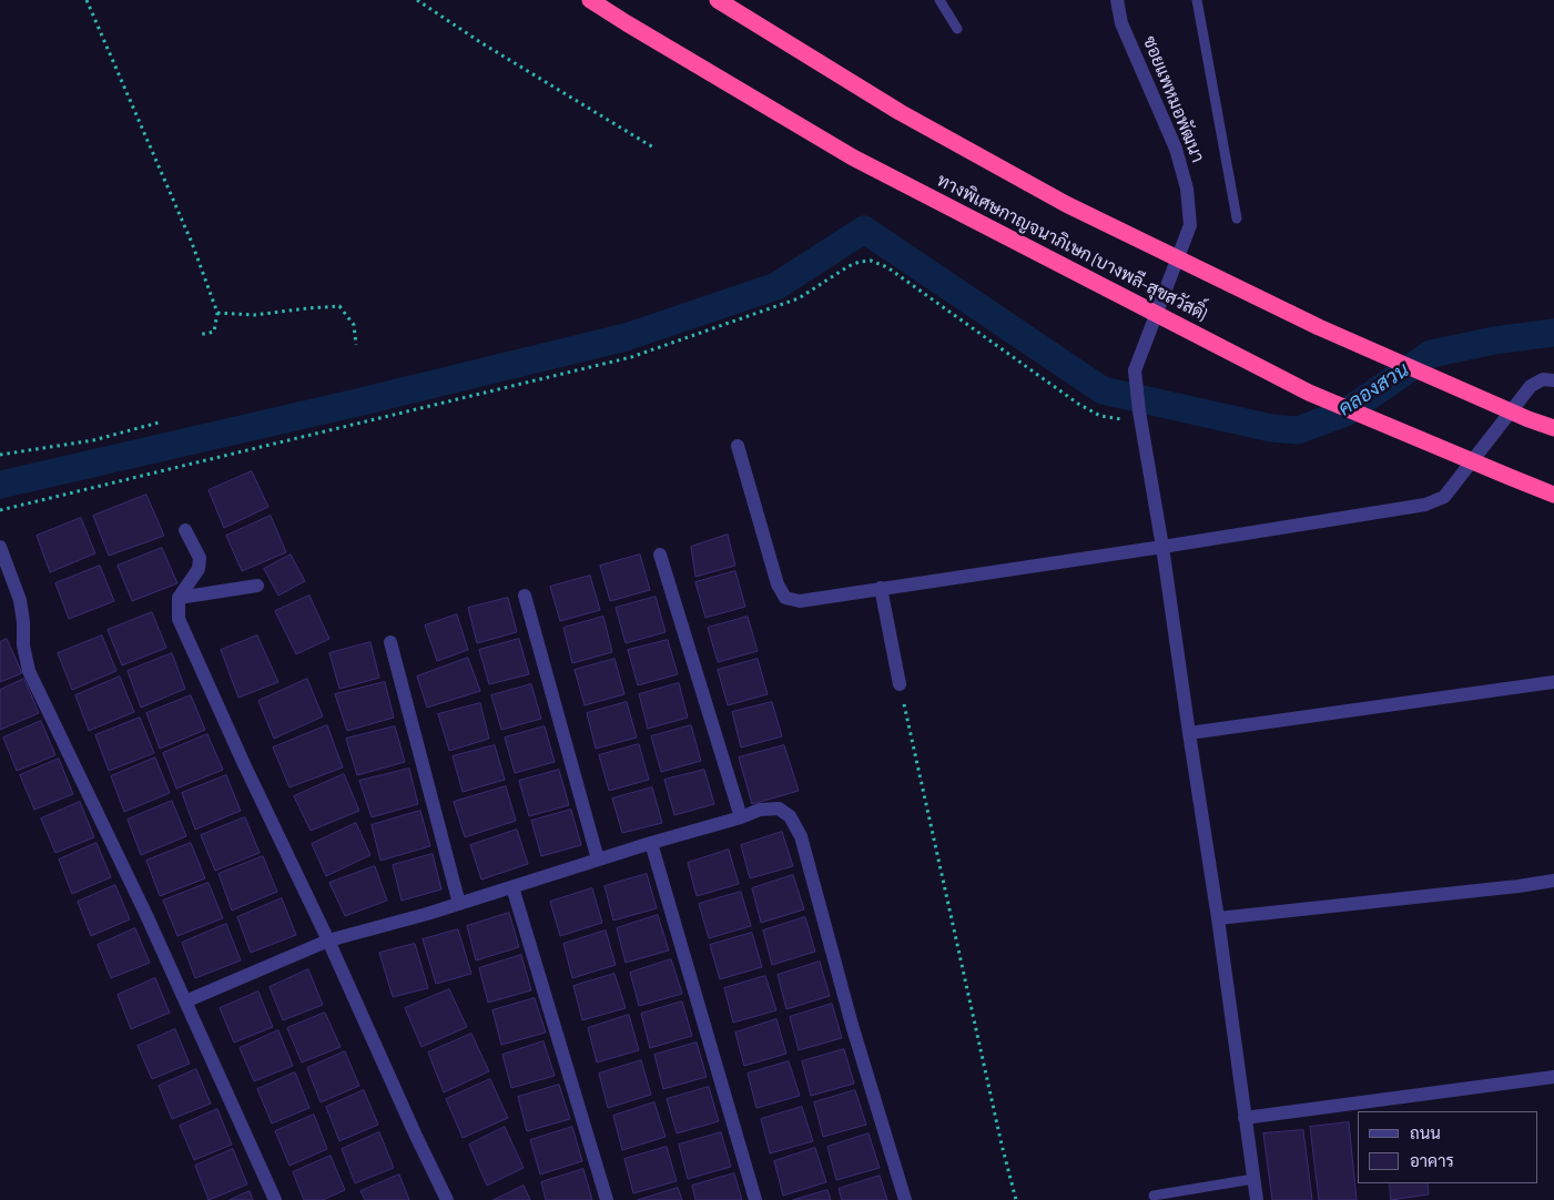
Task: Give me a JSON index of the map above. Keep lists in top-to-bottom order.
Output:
{
  "streets": {
    "highway": ["ทางพิเศษกาญจนาภิเษก (บางพลี-สุขสวัสดิ์)"],
    "street": ["ซอยแพหมอพัฒนา"]
  },
  "water": ["คลองสวน"],
  "legend": ["ถนน", "อาคาร"]
}
